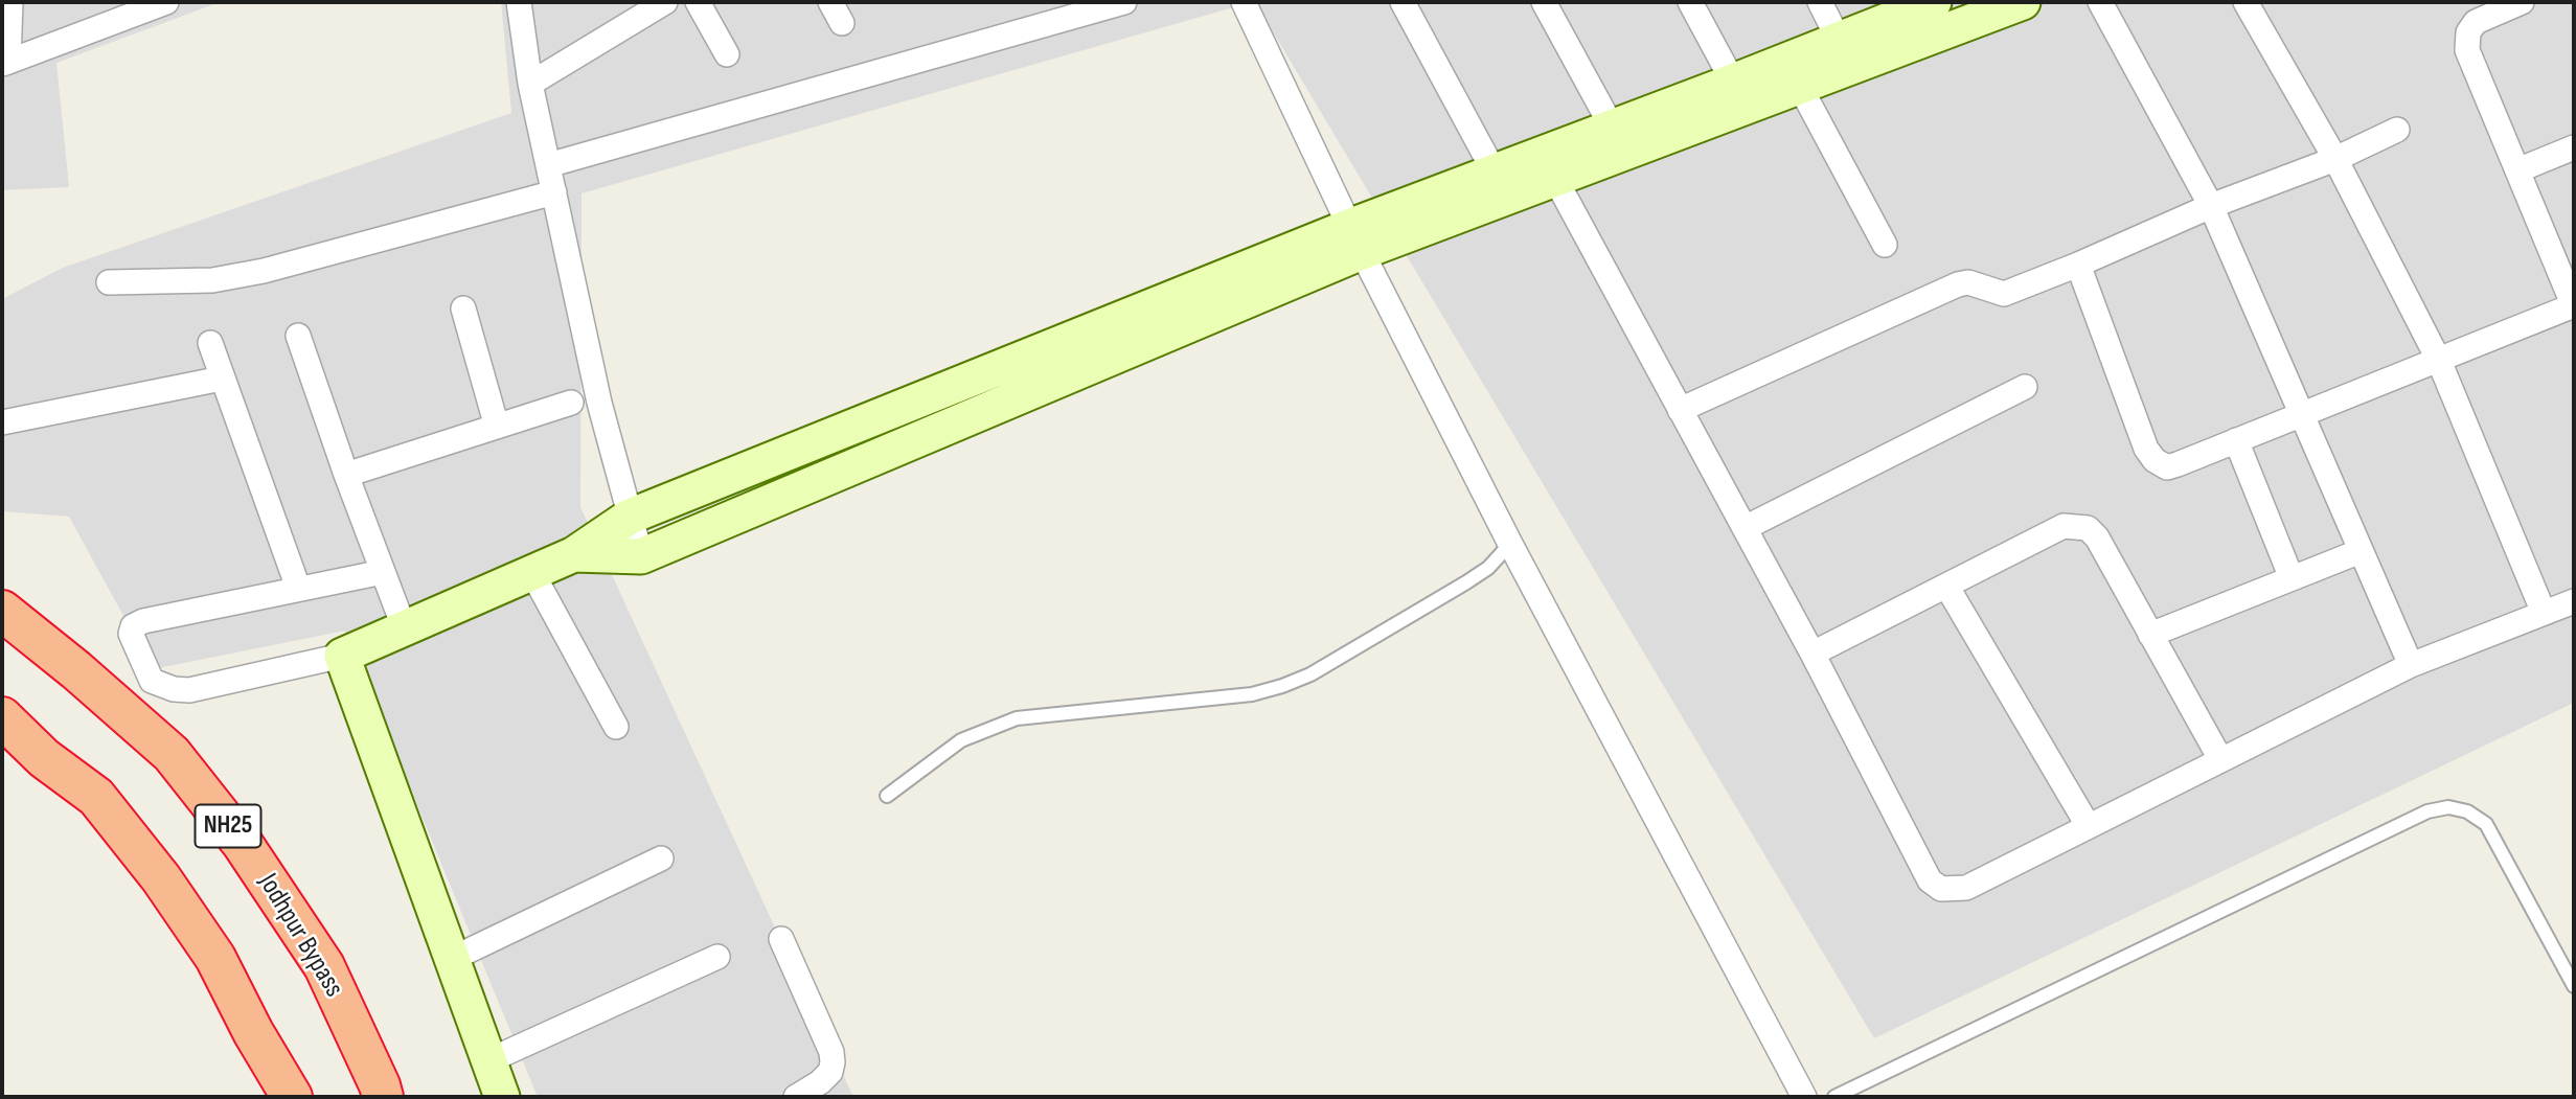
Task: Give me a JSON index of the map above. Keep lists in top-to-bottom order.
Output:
{
  "streets": {
    "highway": ["NH25", "Jodhpur Bypass"]
  }
}
